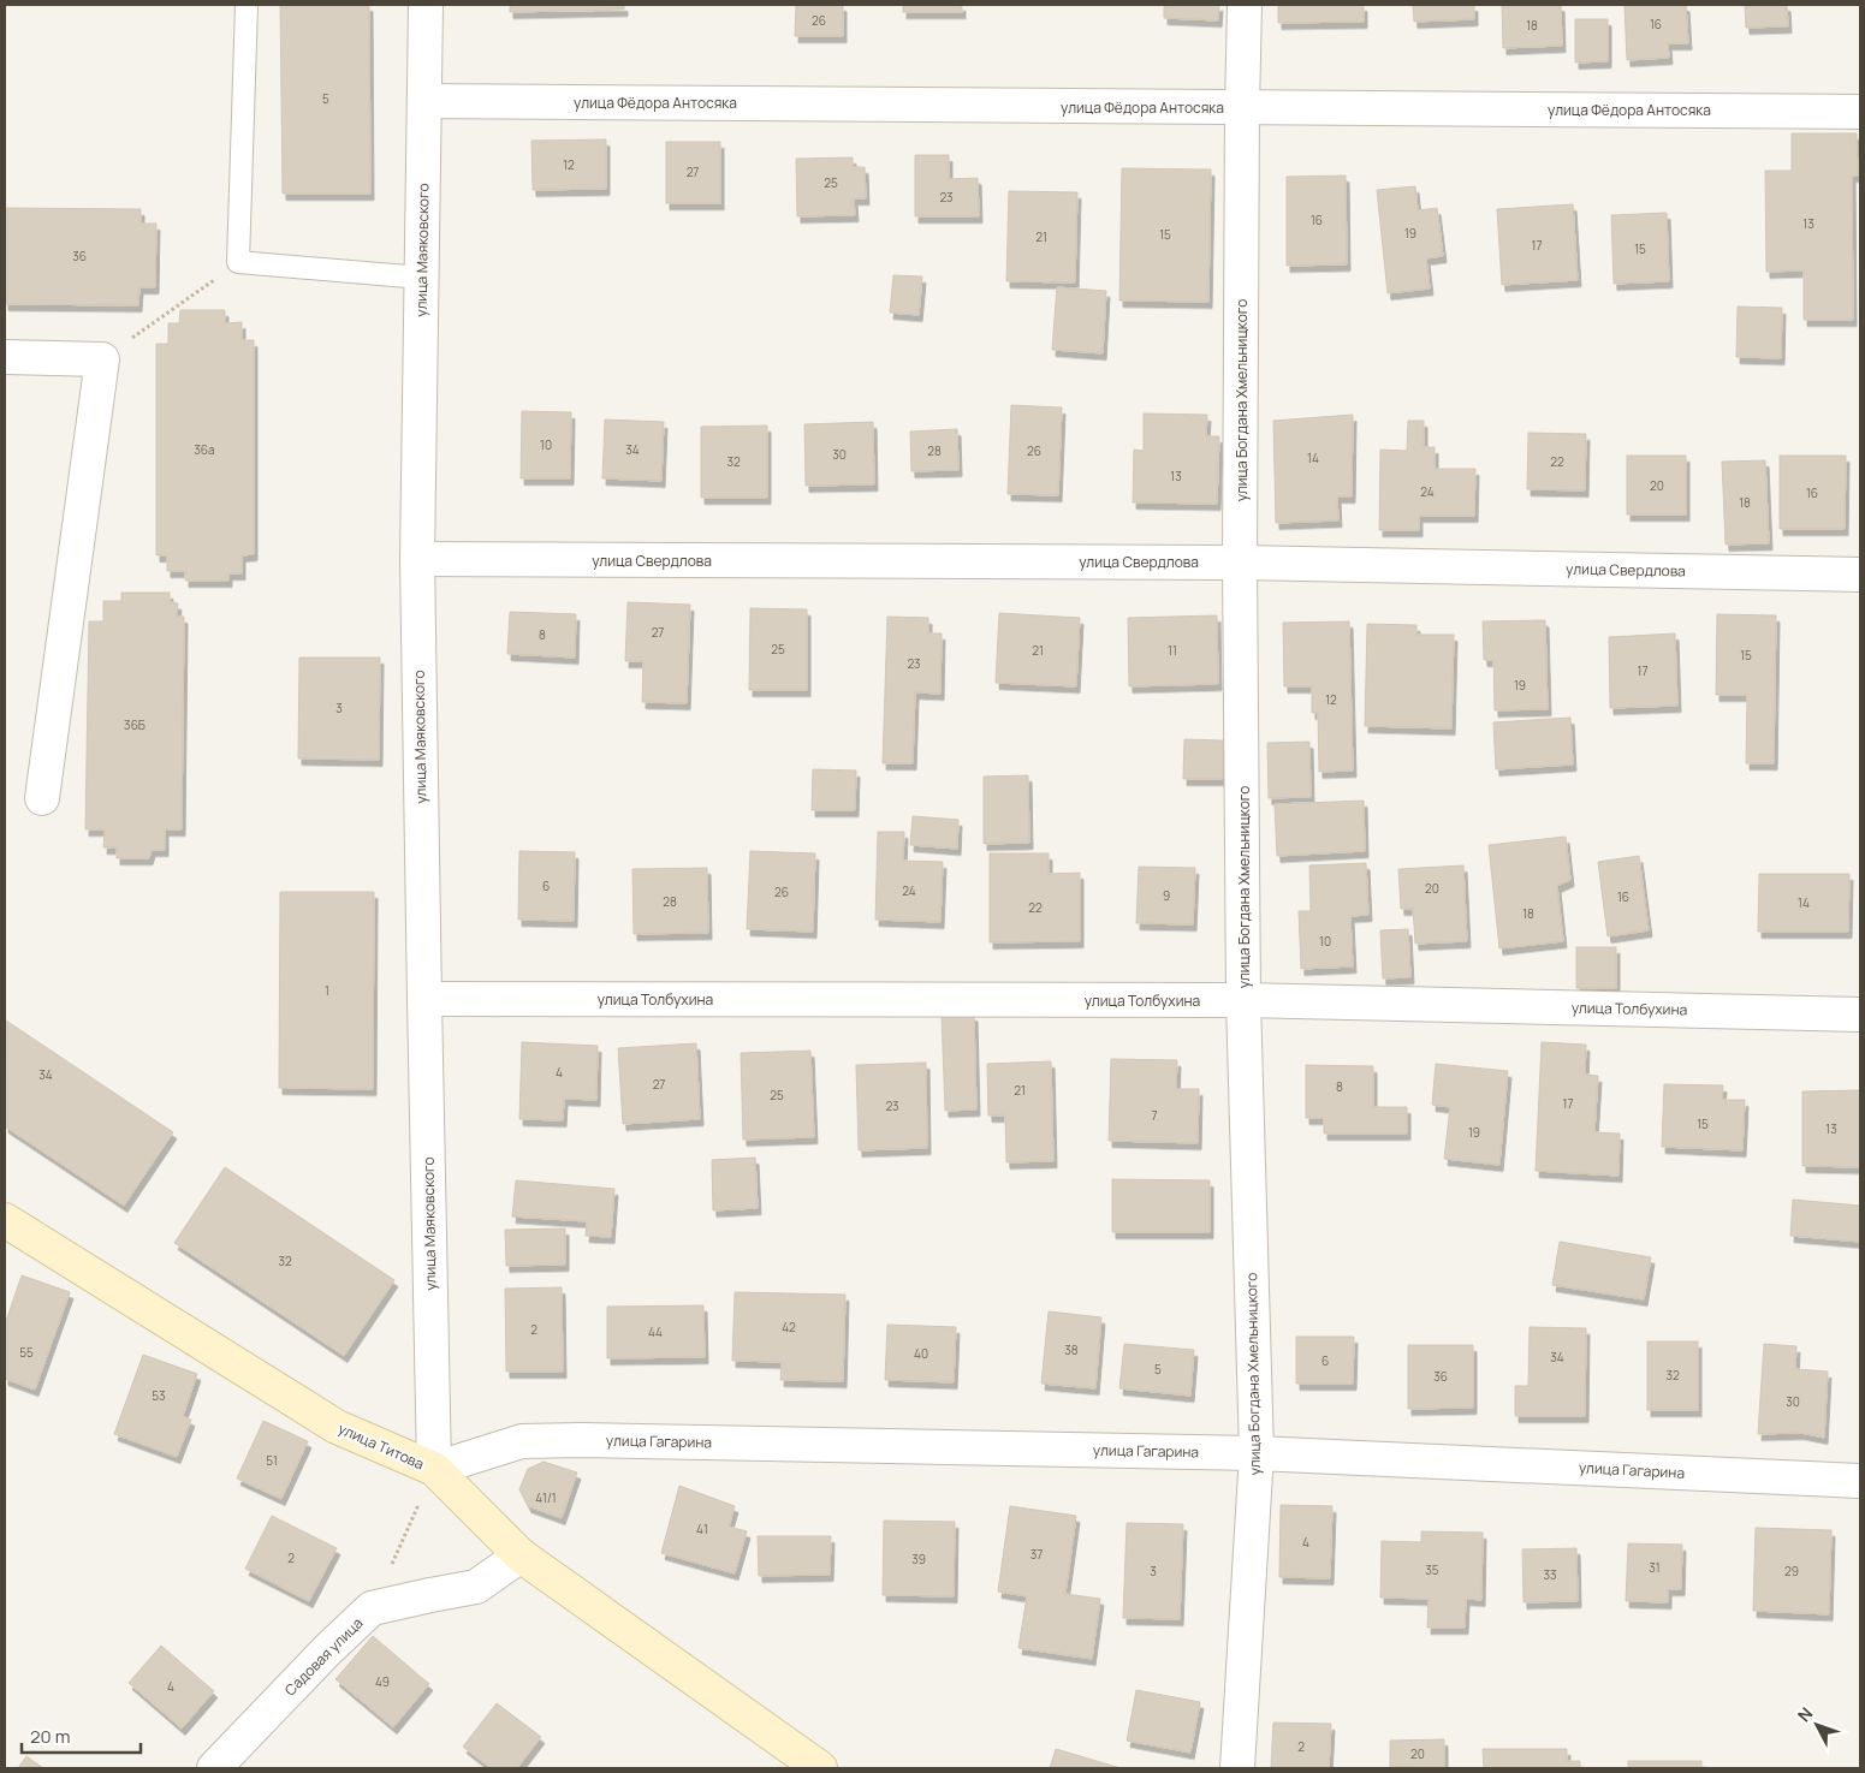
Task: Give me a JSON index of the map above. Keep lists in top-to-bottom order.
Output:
{
  "streets": {
    "street": [
      "улица Фёдора Антосяка",
      "улица Маяковского",
      "улица Богдана Хмельницкого",
      "улица Свердлова",
      "улица Толбухина",
      "улица Гагарина",
      "улица Титова",
      "Садовая улица"
    ]
  },
  "crossings": [
    ["улица Фёдора Антосяка", "улица Маяковского"],
    ["улица Фёдора Антосяка", "улица Богдана Хмельницкого"],
    ["улица Маяковского", "улица Свердлова"],
    ["улица Маяковского", "улица Толбухина"],
    ["улица Маяковского", "улица Гагарина"],
    ["улица Маяковского", "улица Титова"],
    ["улица Богдана Хмельницкого", "улица Свердлова"],
    ["улица Богдана Хмельницкого", "улица Толбухина"],
    ["улица Богдана Хмельницкого", "улица Гагарина"],
    ["улица Гагарина", "улица Титова"],
    ["улица Титова", "Садовая улица"]
  ],
  "house_numbers": [
    "26",
    "16",
    "18",
    "5",
    "12",
    "27",
    "25",
    "23",
    "16",
    "13",
    "19",
    "15",
    "21",
    "17",
    "15",
    "36",
    "10",
    "36а",
    "34",
    "28",
    "26",
    "30",
    "14",
    "32",
    "22",
    "13",
    "20",
    "24",
    "16",
    "18",
    "27",
    "8",
    "25",
    "21",
    "11",
    "15",
    "23",
    "17",
    "19",
    "12",
    "3",
    "36Б",
    "6",
    "20",
    "24",
    "26",
    "9",
    "16",
    "28",
    "14",
    "22",
    "18",
    "10",
    "1",
    "4",
    "34",
    "27",
    "8",
    "21",
    "25",
    "17",
    "23",
    "7",
    "15",
    "13",
    "19",
    "32",
    "42",
    "2",
    "44",
    "38",
    "55",
    "40",
    "34",
    "6",
    "5",
    "32",
    "36",
    "53",
    "30",
    "51",
    "41/1",
    "41",
    "4",
    "37",
    "2",
    "39",
    "31",
    "35",
    "3",
    "29",
    "33",
    "49",
    "4",
    "2",
    "20"
  ],
  "scale_bar": "20 m",
  "north": "top left"
}
